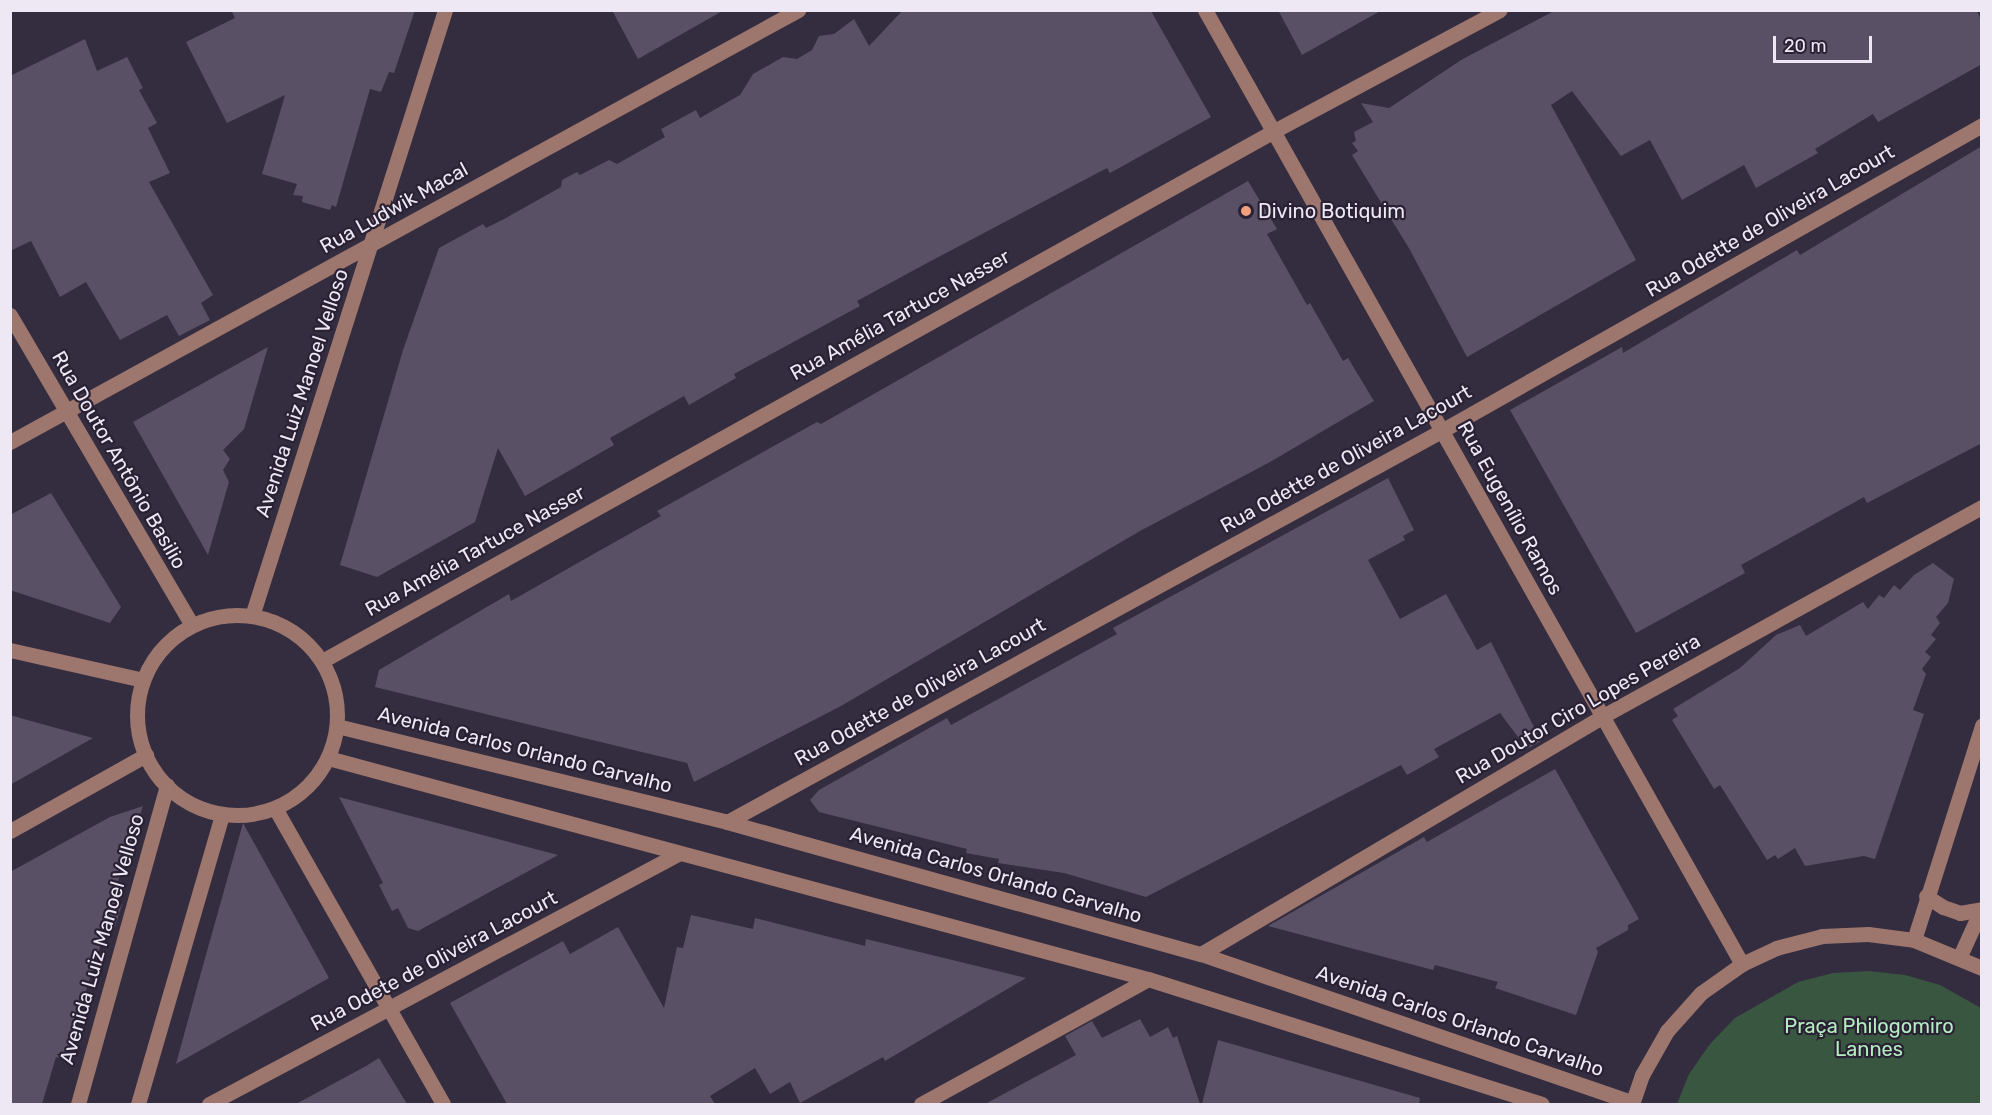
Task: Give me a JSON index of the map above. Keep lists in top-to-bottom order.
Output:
{
  "streets": {
    "street": [
      "Rua Ludwik Macal",
      "Rua Odette de Oliveira Lacourt",
      "Rua Amélia Tartuce Nasser",
      "Avenida Luiz Manoel Velloso",
      "Rua Doutor Antônio Basilio",
      "Rua Eugenílio Ramos",
      "Rua Doutor Ciro Lopes Pereira",
      "Avenida Carlos Orlando Carvalho",
      "Rua Odete de Oliveira Lacourt"
    ]
  },
  "crossings": [
    ["Rua Ludwik Macal", "Avenida Luiz Manoel Velloso"],
    ["Rua Ludwik Macal", "Rua Doutor Antônio Basilio"],
    ["Rua Odette de Oliveira Lacourt", "Rua Eugenílio Ramos"],
    ["Rua Odette de Oliveira Lacourt", "Avenida Carlos Orlando Carvalho"],
    ["Rua Amélia Tartuce Nasser", "Avenida Luiz Manoel Velloso"],
    ["Rua Amélia Tartuce Nasser", "Rua Doutor Antônio Basilio"],
    ["Rua Amélia Tartuce Nasser", "Rua Eugenílio Ramos"],
    ["Rua Amélia Tartuce Nasser", "Avenida Carlos Orlando Carvalho"],
    ["Avenida Luiz Manoel Velloso", "Rua Doutor Antônio Basilio"],
    ["Avenida Luiz Manoel Velloso", "Avenida Carlos Orlando Carvalho"],
    ["Rua Doutor Antônio Basilio", "Avenida Carlos Orlando Carvalho"],
    ["Rua Eugenílio Ramos", "Rua Doutor Ciro Lopes Pereira"],
    ["Rua Doutor Ciro Lopes Pereira", "Avenida Carlos Orlando Carvalho"]
  ],
  "parks": ["Praça Philogomiro Lannes"],
  "places": ["Divino Botiquim"],
  "scale_bar": "20 m"
}
